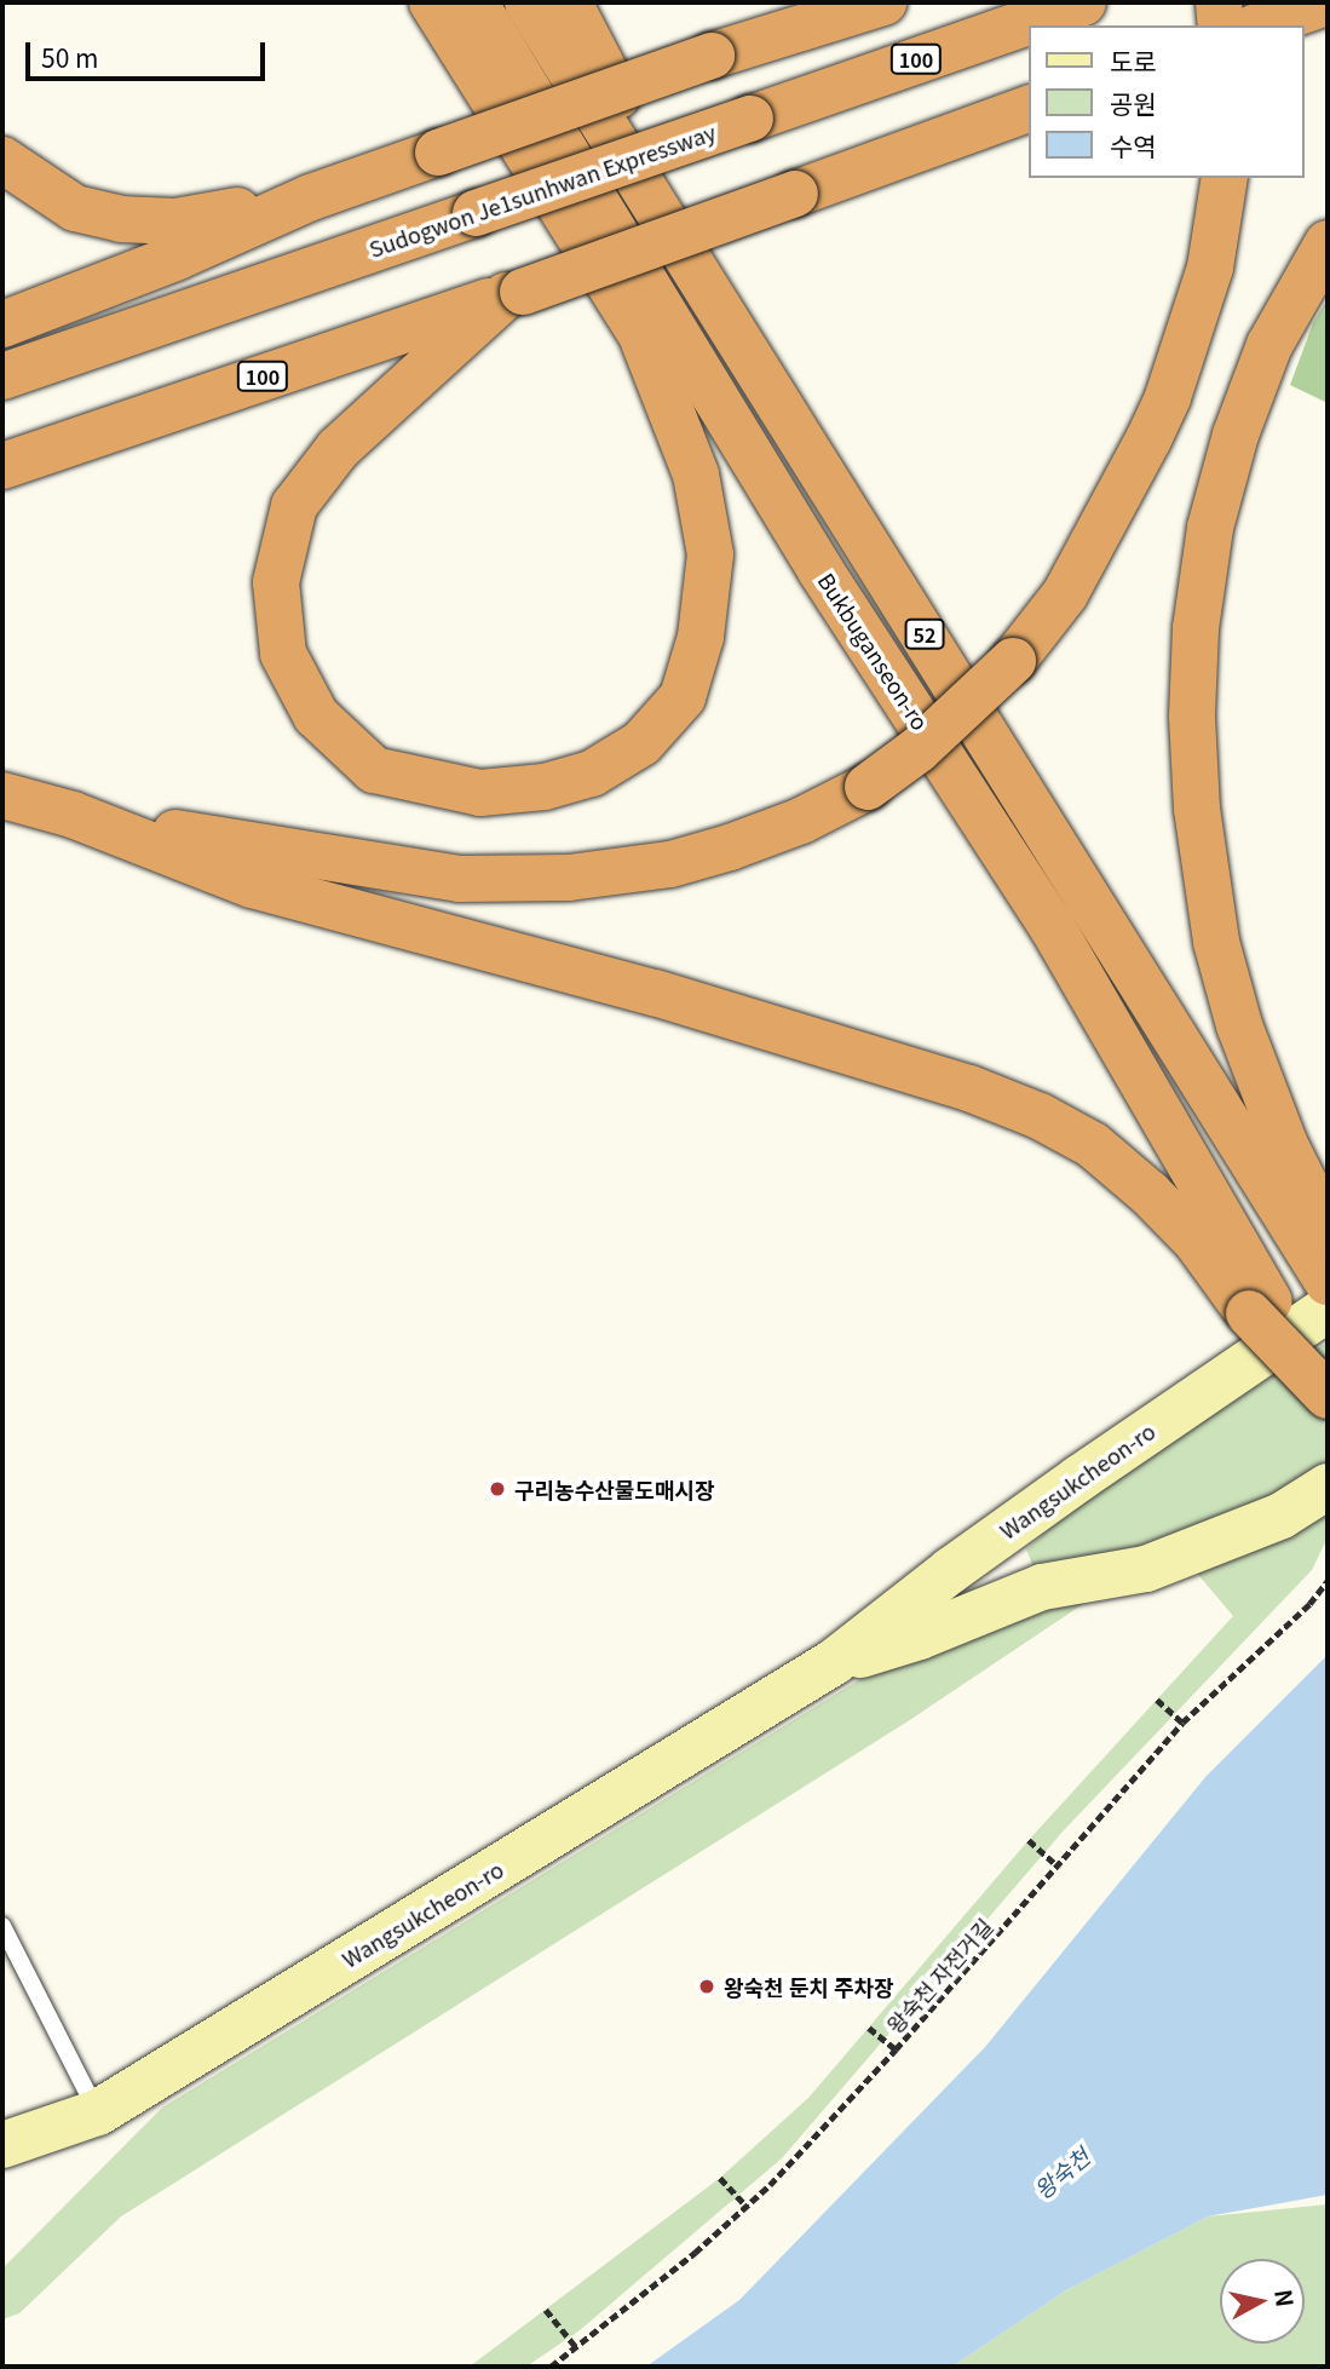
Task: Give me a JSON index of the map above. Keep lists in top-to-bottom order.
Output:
{
  "streets": {
    "highway": [
      "100",
      "Sudogwon Je1sunhwan Expressway",
      "52",
      "Bukbuganseon-ro"
    ],
    "street": ["Wangsukcheon-ro"],
    "path": ["왕숙천 자전거길"]
  },
  "crossings": [
    ["52", "Bukbuganseon-ro"],
    ["52", "Wangsukcheon-ro"]
  ],
  "water": ["왕숙천"],
  "places": ["구리농수산물도매시장", "왕숙천 둔치 주차장"],
  "legend": ["도로", "공원", "수역"],
  "scale_bar": "50 m",
  "north": "right"
}
